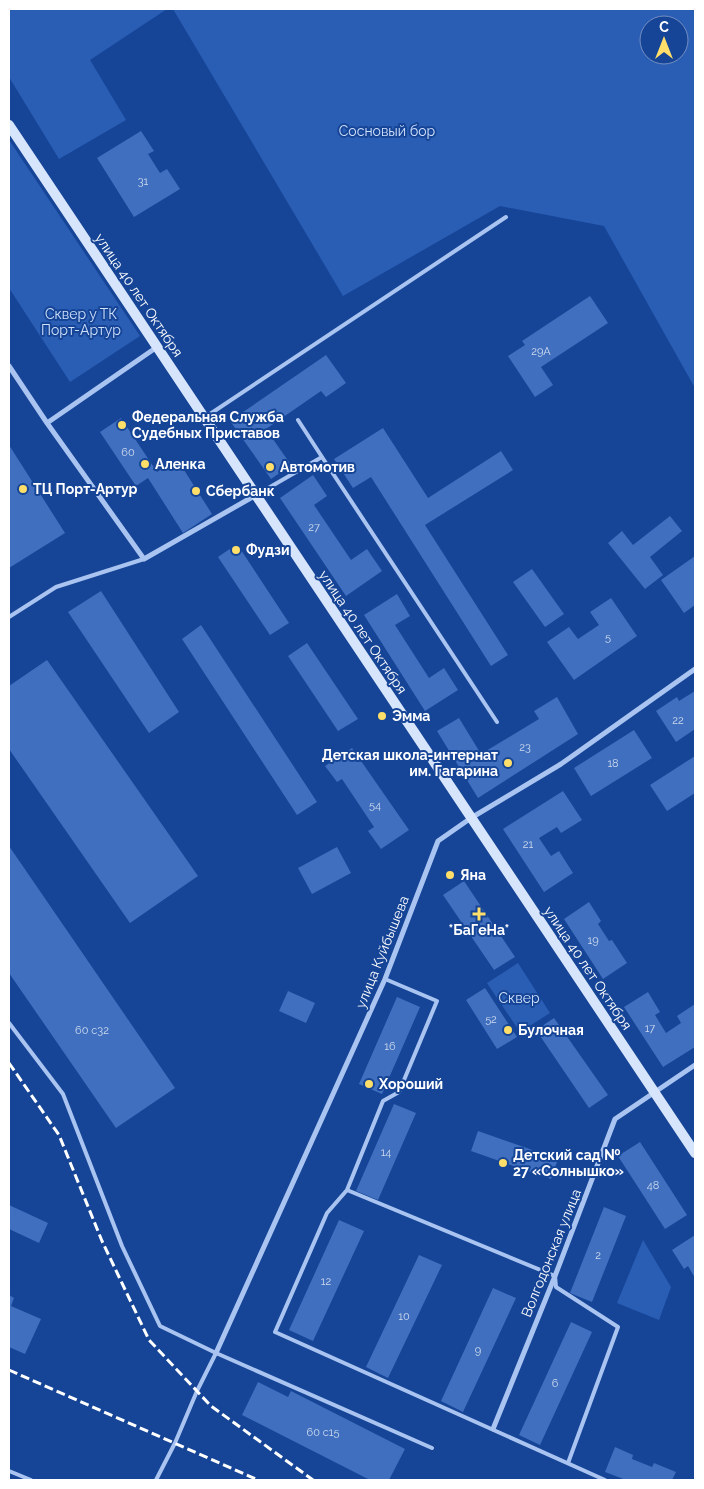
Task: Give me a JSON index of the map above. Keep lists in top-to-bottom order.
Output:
{
  "streets": {
    "main road": ["улица 40 лет Октября"],
    "street": ["улица Куйбышева", "Волгодонская улица"]
  },
  "crossings": [
    ["улица 40 лет Октября", "улица Куйбышева"],
    ["улица 40 лет Октября", "Волгодонская улица"]
  ],
  "parks": ["Сосновый бор", "Сквер у ТК Порт-Артур", "Сквер"],
  "places": {
    "other": [
      "Федеральная Служба Судебных Приставов",
      "Аленка",
      "Автомотив",
      "ТЦ Порт-Артур",
      "Сбербанк",
      "Фудзи",
      "Эмма",
      "Детская школа-интернат им. Гагарина",
      "Яна",
      "Булочная",
      "Хороший",
      "Детский сад № 27 «Солнышко»"
    ],
    "health": ["*БаГеНа*"]
  },
  "house_numbers": [
    "31",
    "29А",
    "60",
    "27",
    "5",
    "22",
    "23",
    "18",
    "54",
    "21",
    "19",
    "52",
    "17",
    "60 с32",
    "16",
    "14",
    "48",
    "2",
    "12",
    "10",
    "9",
    "6",
    "60 с15"
  ],
  "north": "top"
}
